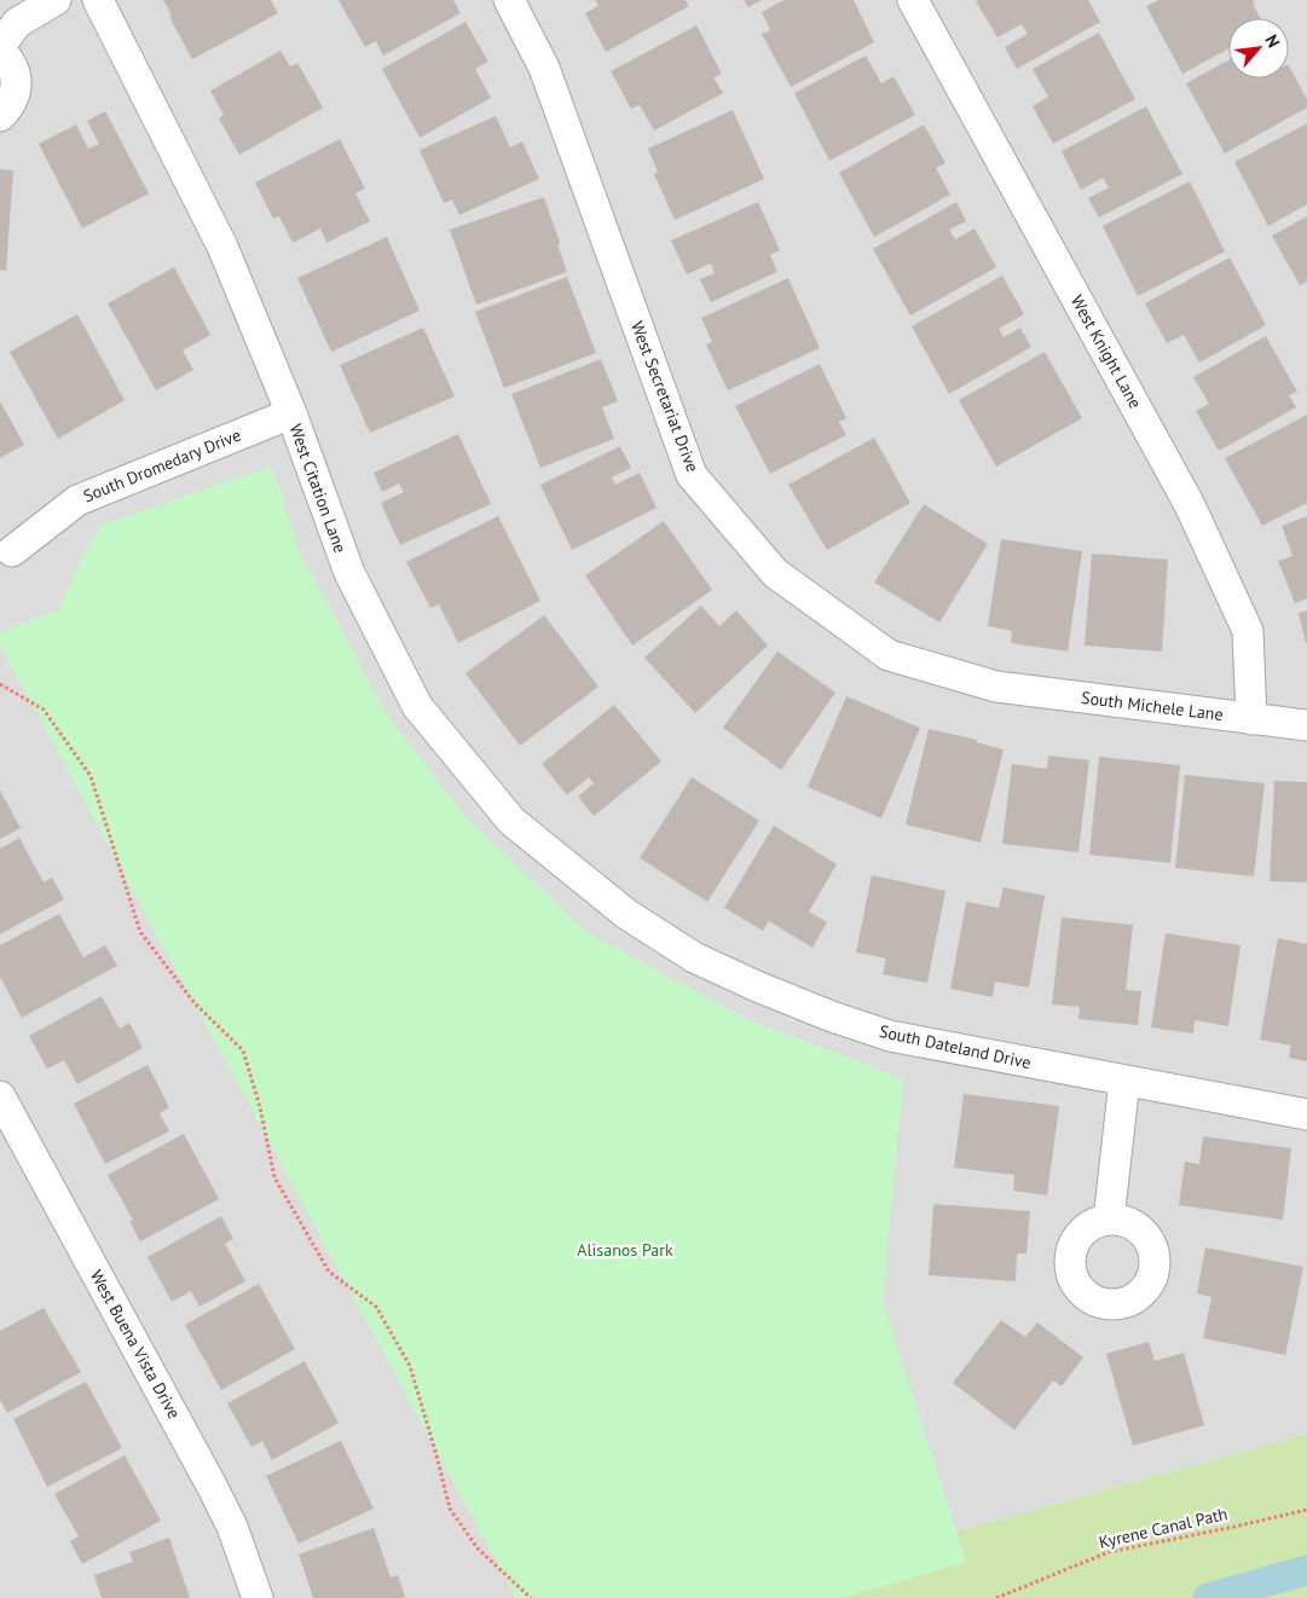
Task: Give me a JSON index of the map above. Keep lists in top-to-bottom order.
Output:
{
  "streets": {
    "street": [
      "West Knight Lane",
      "West Secretariat Drive",
      "South Dromedary Drive",
      "West Citation Lane",
      "South Michele Lane",
      "South Dateland Drive",
      "West Buena Vista Drive"
    ],
    "path": ["Kyrene Canal Path"]
  },
  "crossings": [
    ["West Knight Lane", "South Michele Lane"],
    ["West Secretariat Drive", "South Michele Lane"],
    ["South Dromedary Drive", "West Citation Lane"],
    ["West Citation Lane", "South Dateland Drive"]
  ],
  "parks": ["Alisanos Park"],
  "north": "top right"
}
